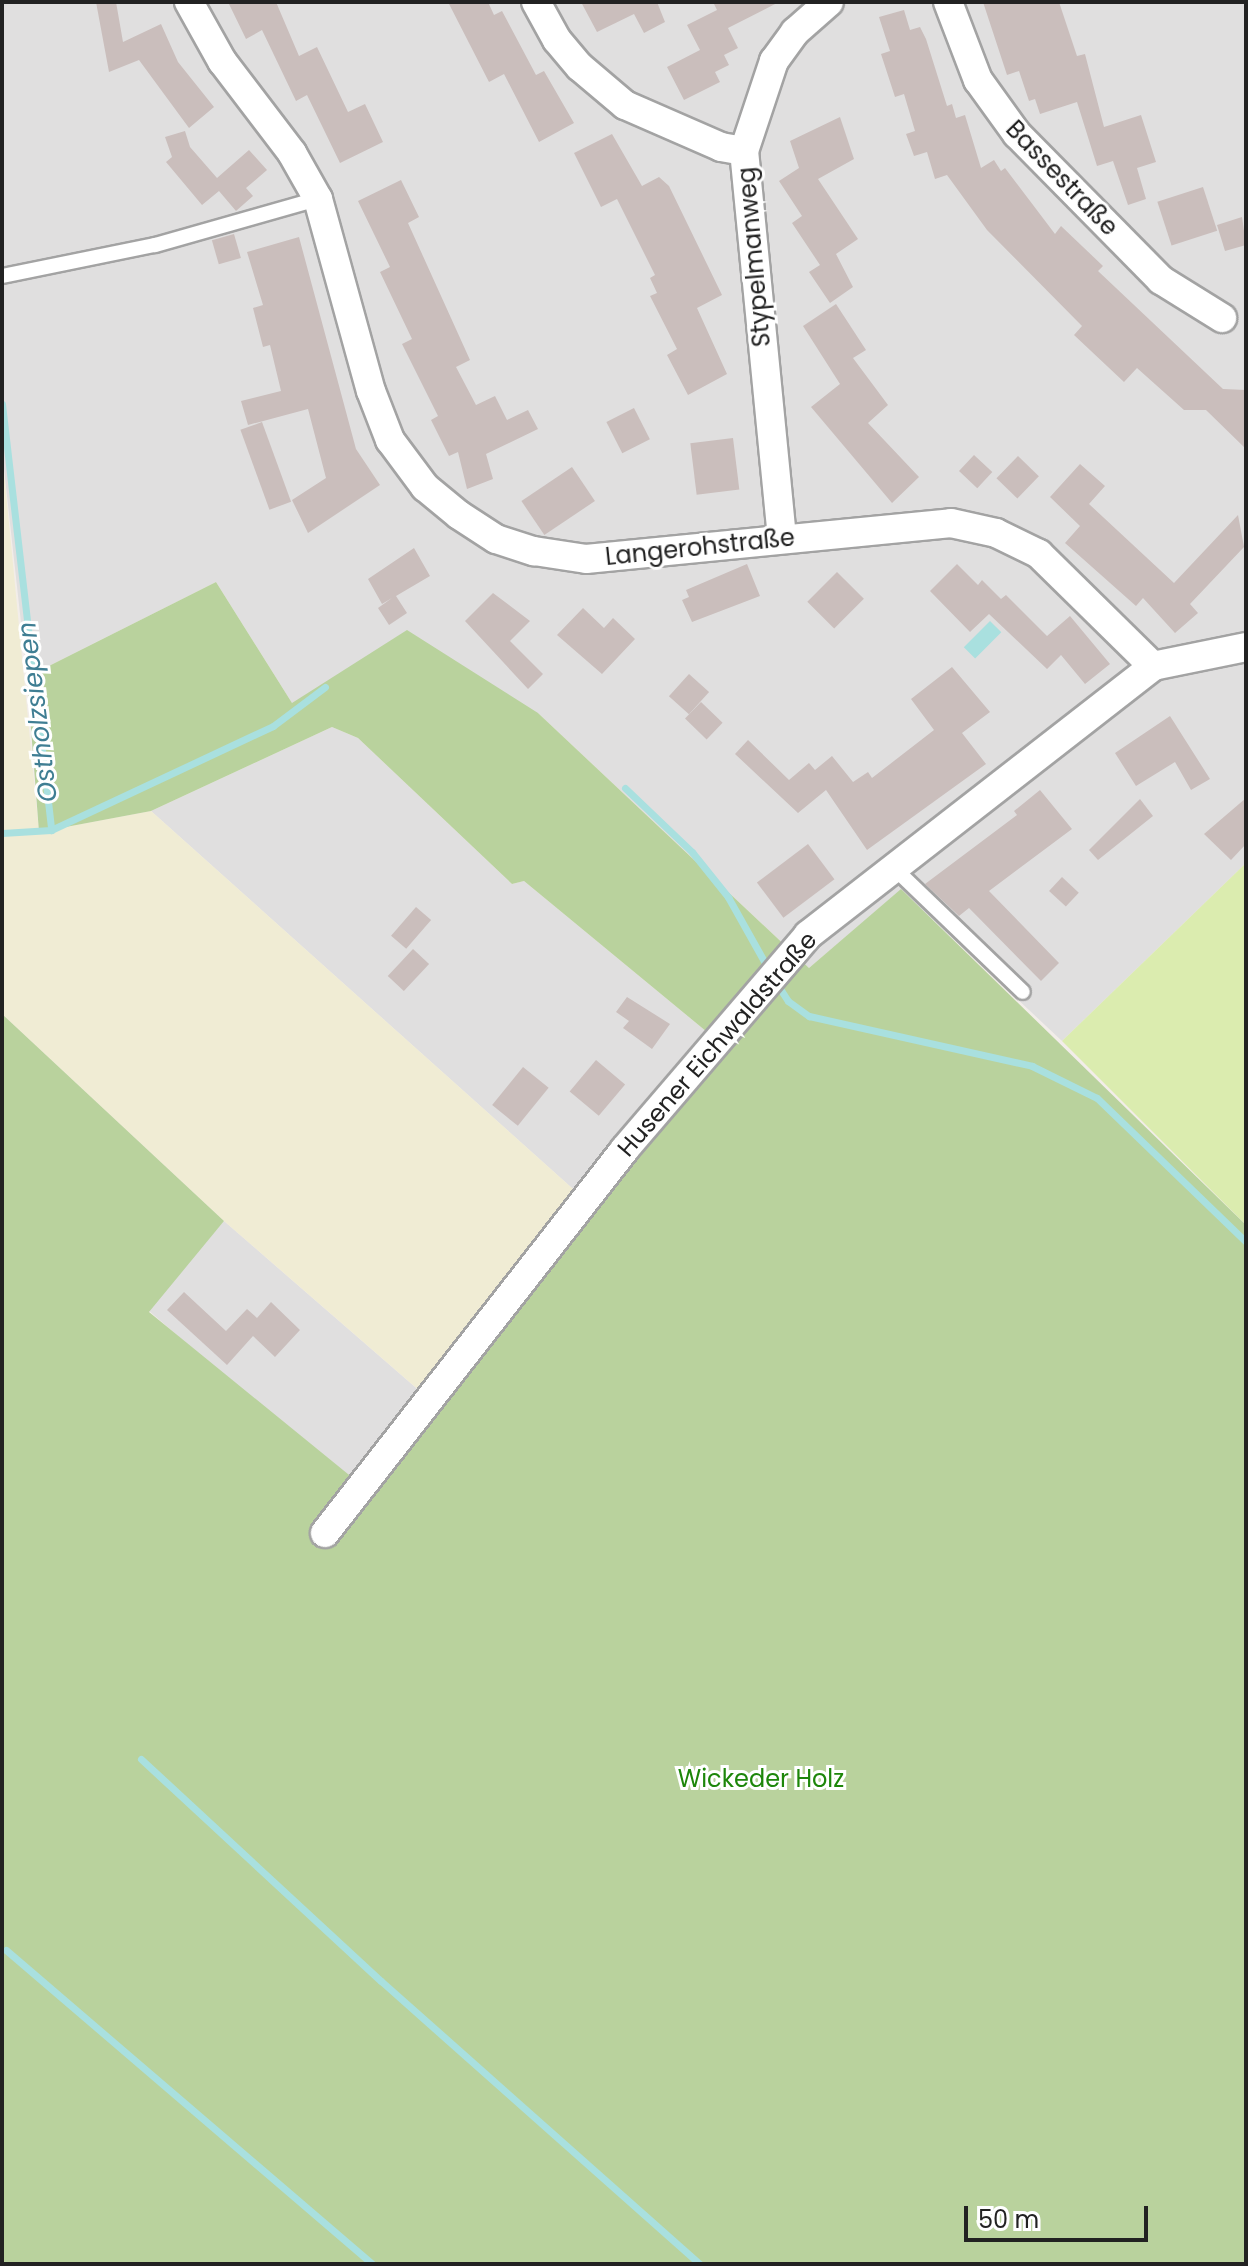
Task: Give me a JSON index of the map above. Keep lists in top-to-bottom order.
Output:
{
  "streets": {
    "street": [
      "Bassestraße",
      "Stypelmanweg",
      "Langerohstraße",
      "Husener Eichwaldstraße"
    ]
  },
  "crossings": [
    ["Stypelmanweg", "Langerohstraße"],
    ["Langerohstraße", "Husener Eichwaldstraße"]
  ],
  "water": ["Ostholzsiepen"],
  "parks": ["Wickeder Holz"],
  "scale_bar": "50 m"
}
